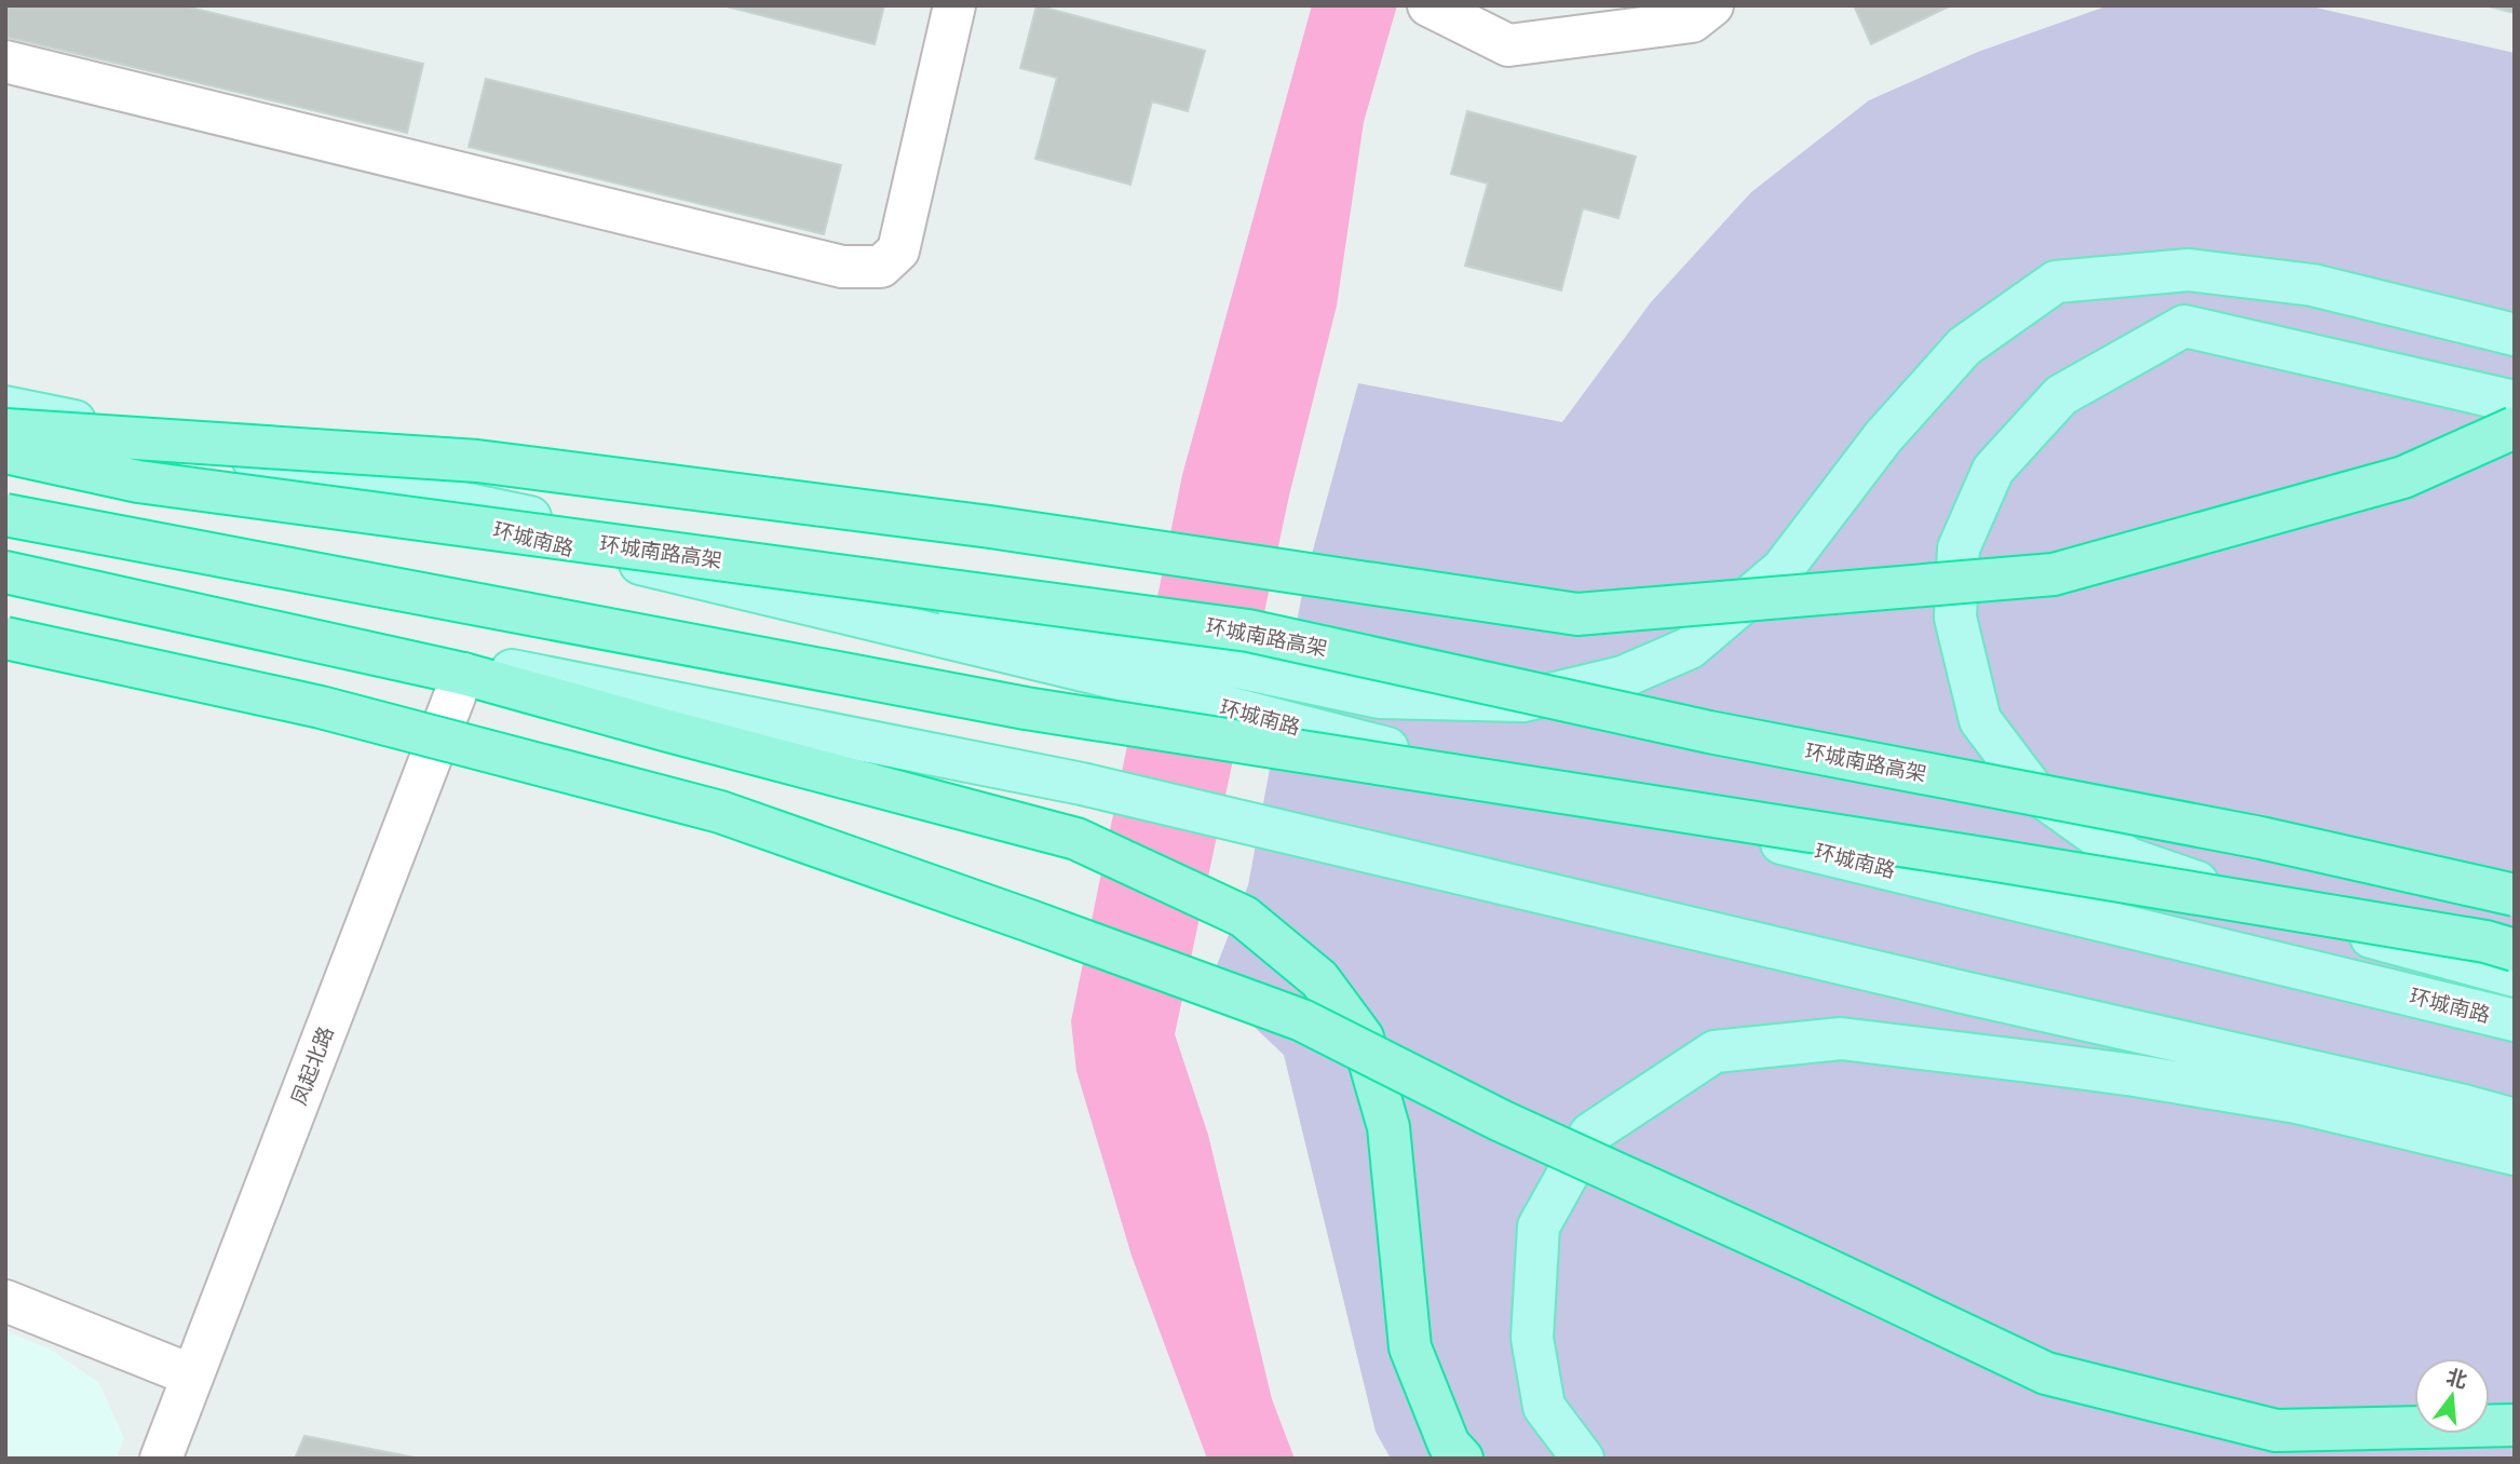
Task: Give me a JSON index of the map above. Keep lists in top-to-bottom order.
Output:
{
  "streets": {
    "highway": ["环城南路高架"],
    "main road": ["环城南路"],
    "street": ["凤起北路"]
  },
  "north": "top"
}
